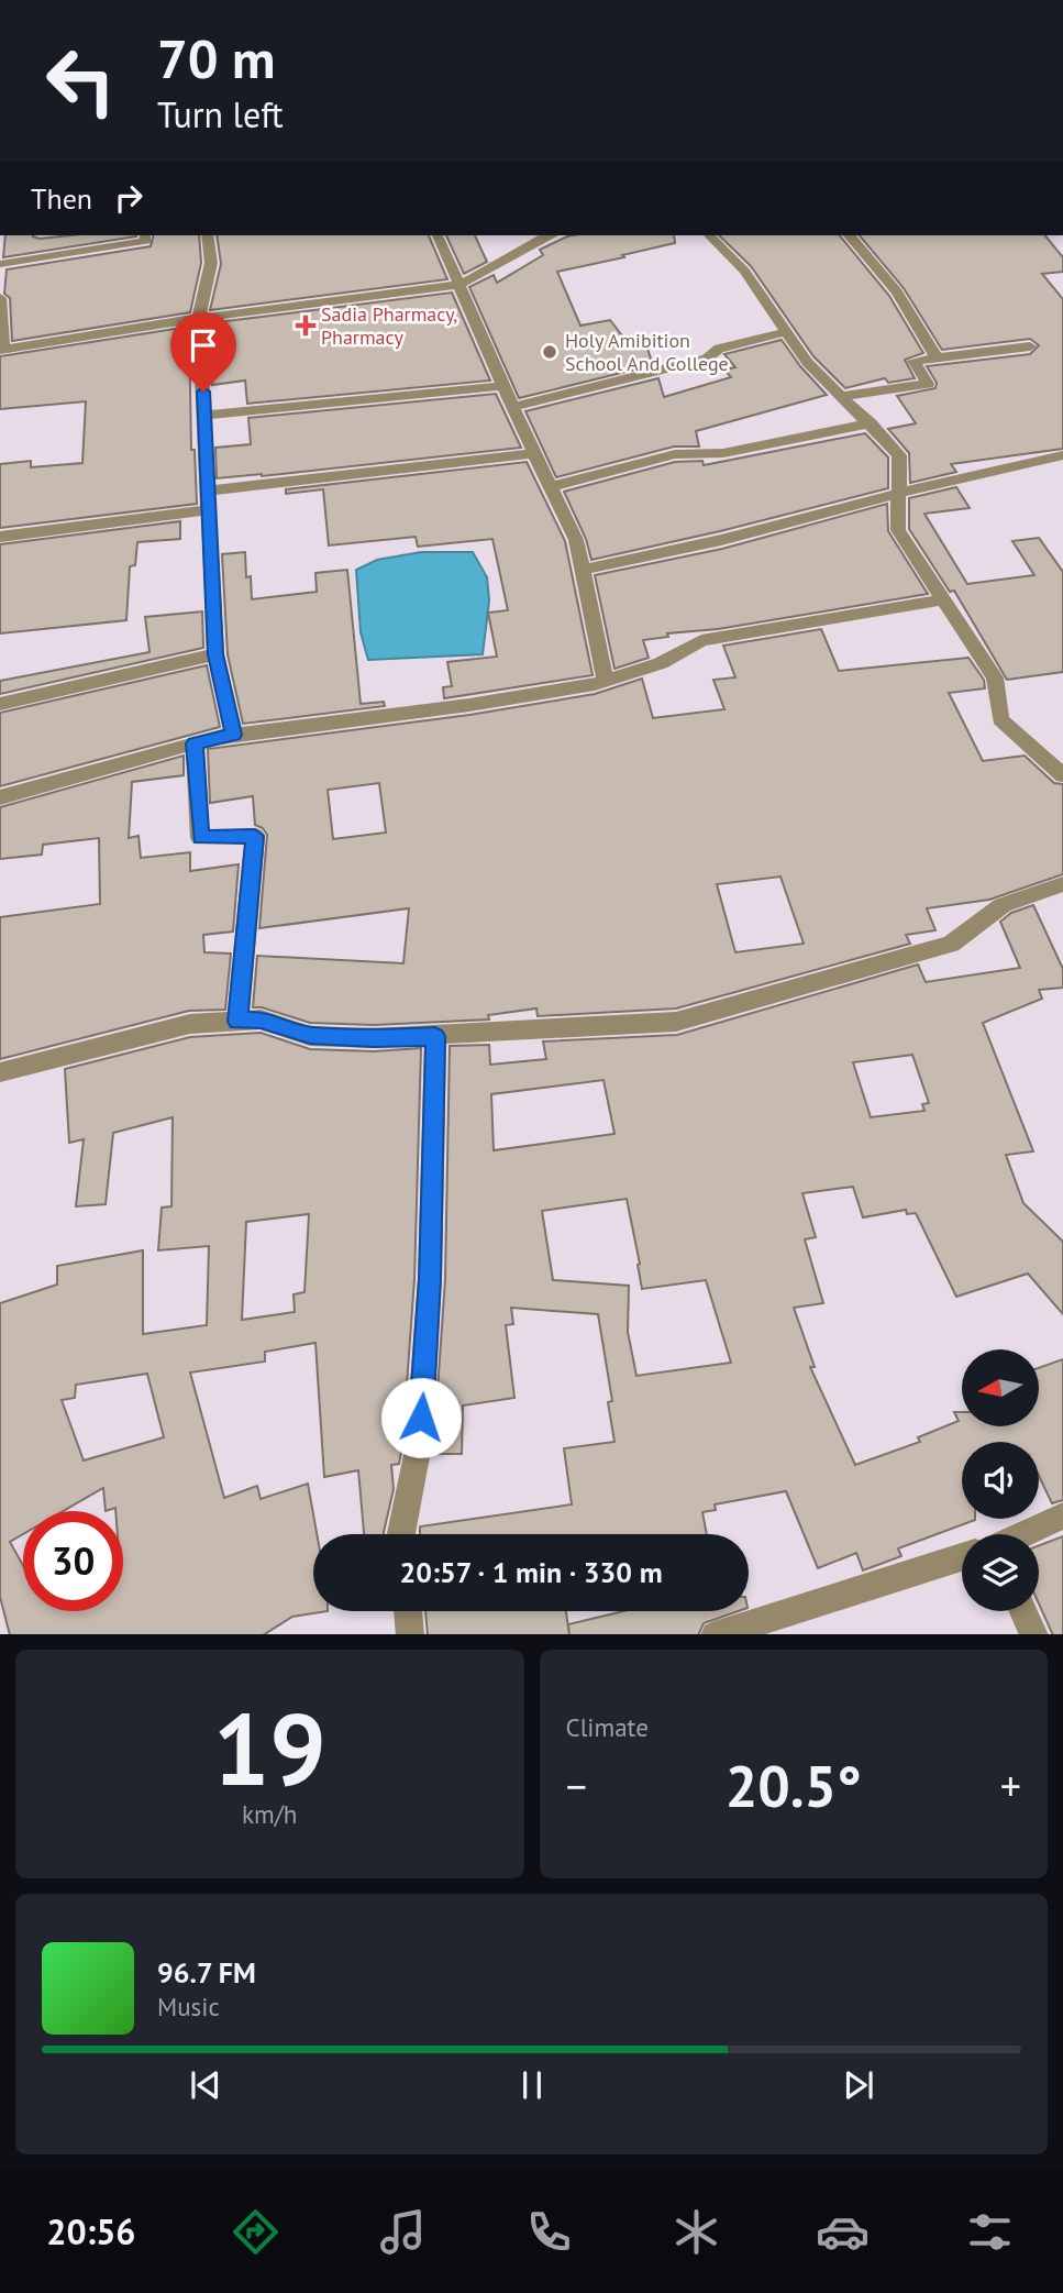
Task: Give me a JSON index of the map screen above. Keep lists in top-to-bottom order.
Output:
{
  "places": {
    "health": ["Sadia Pharmacy, Pharmacy"],
    "other": ["Holy Amibition School And College"]
  },
  "north": "left",
  "page": {
    "turn": ["70 m", "Turn left"],
    "then": "Then",
    "limit": "30",
    "trip": "20:57 · 1 min · 330 m",
    "tile": [
      ["19", "km/h"],
      "Climate"
    ],
    "heat": ["−", "20.5°", "+"],
    "song": ["96.7 FM", "Music"],
    "tabs": "20:56"
  }
}
